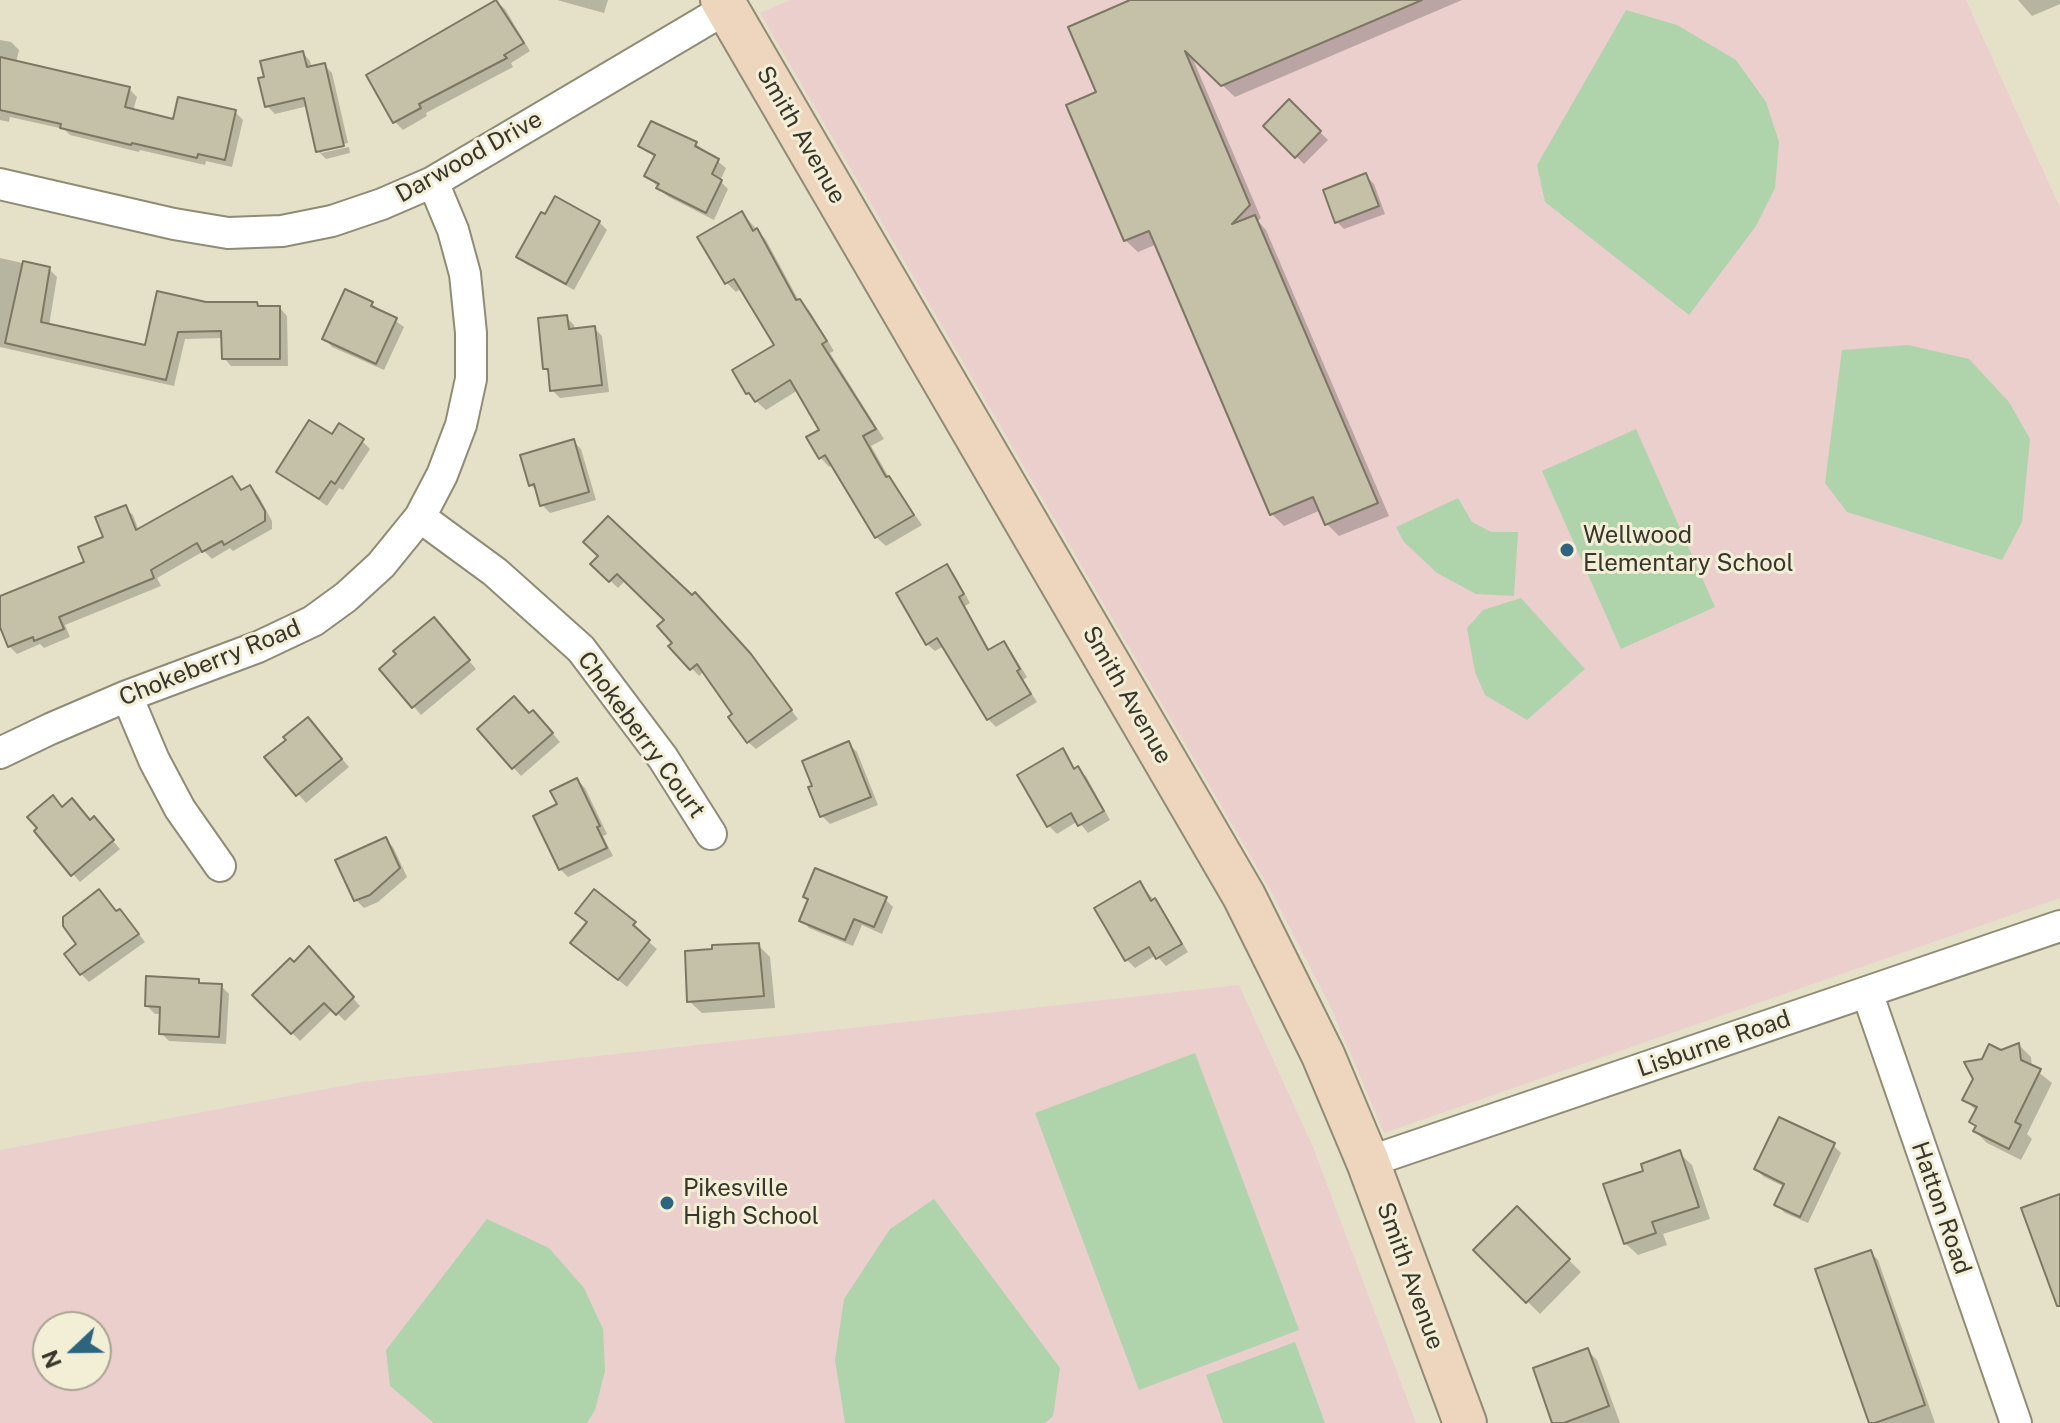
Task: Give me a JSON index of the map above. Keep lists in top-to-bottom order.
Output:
{
  "streets": {
    "main road": ["Smith Avenue"],
    "street": [
      "Darwood Drive",
      "Chokeberry Road",
      "Chokeberry Court",
      "Lisburne Road",
      "Hatton Road"
    ]
  },
  "crossings": [
    ["Smith Avenue", "Darwood Drive"],
    ["Smith Avenue", "Lisburne Road"],
    ["Darwood Drive", "Chokeberry Road"],
    ["Chokeberry Road", "Chokeberry Court"],
    ["Lisburne Road", "Hatton Road"]
  ],
  "places": ["Wellwood Elementary School", "Pikesville High School"],
  "north": "left"
}
